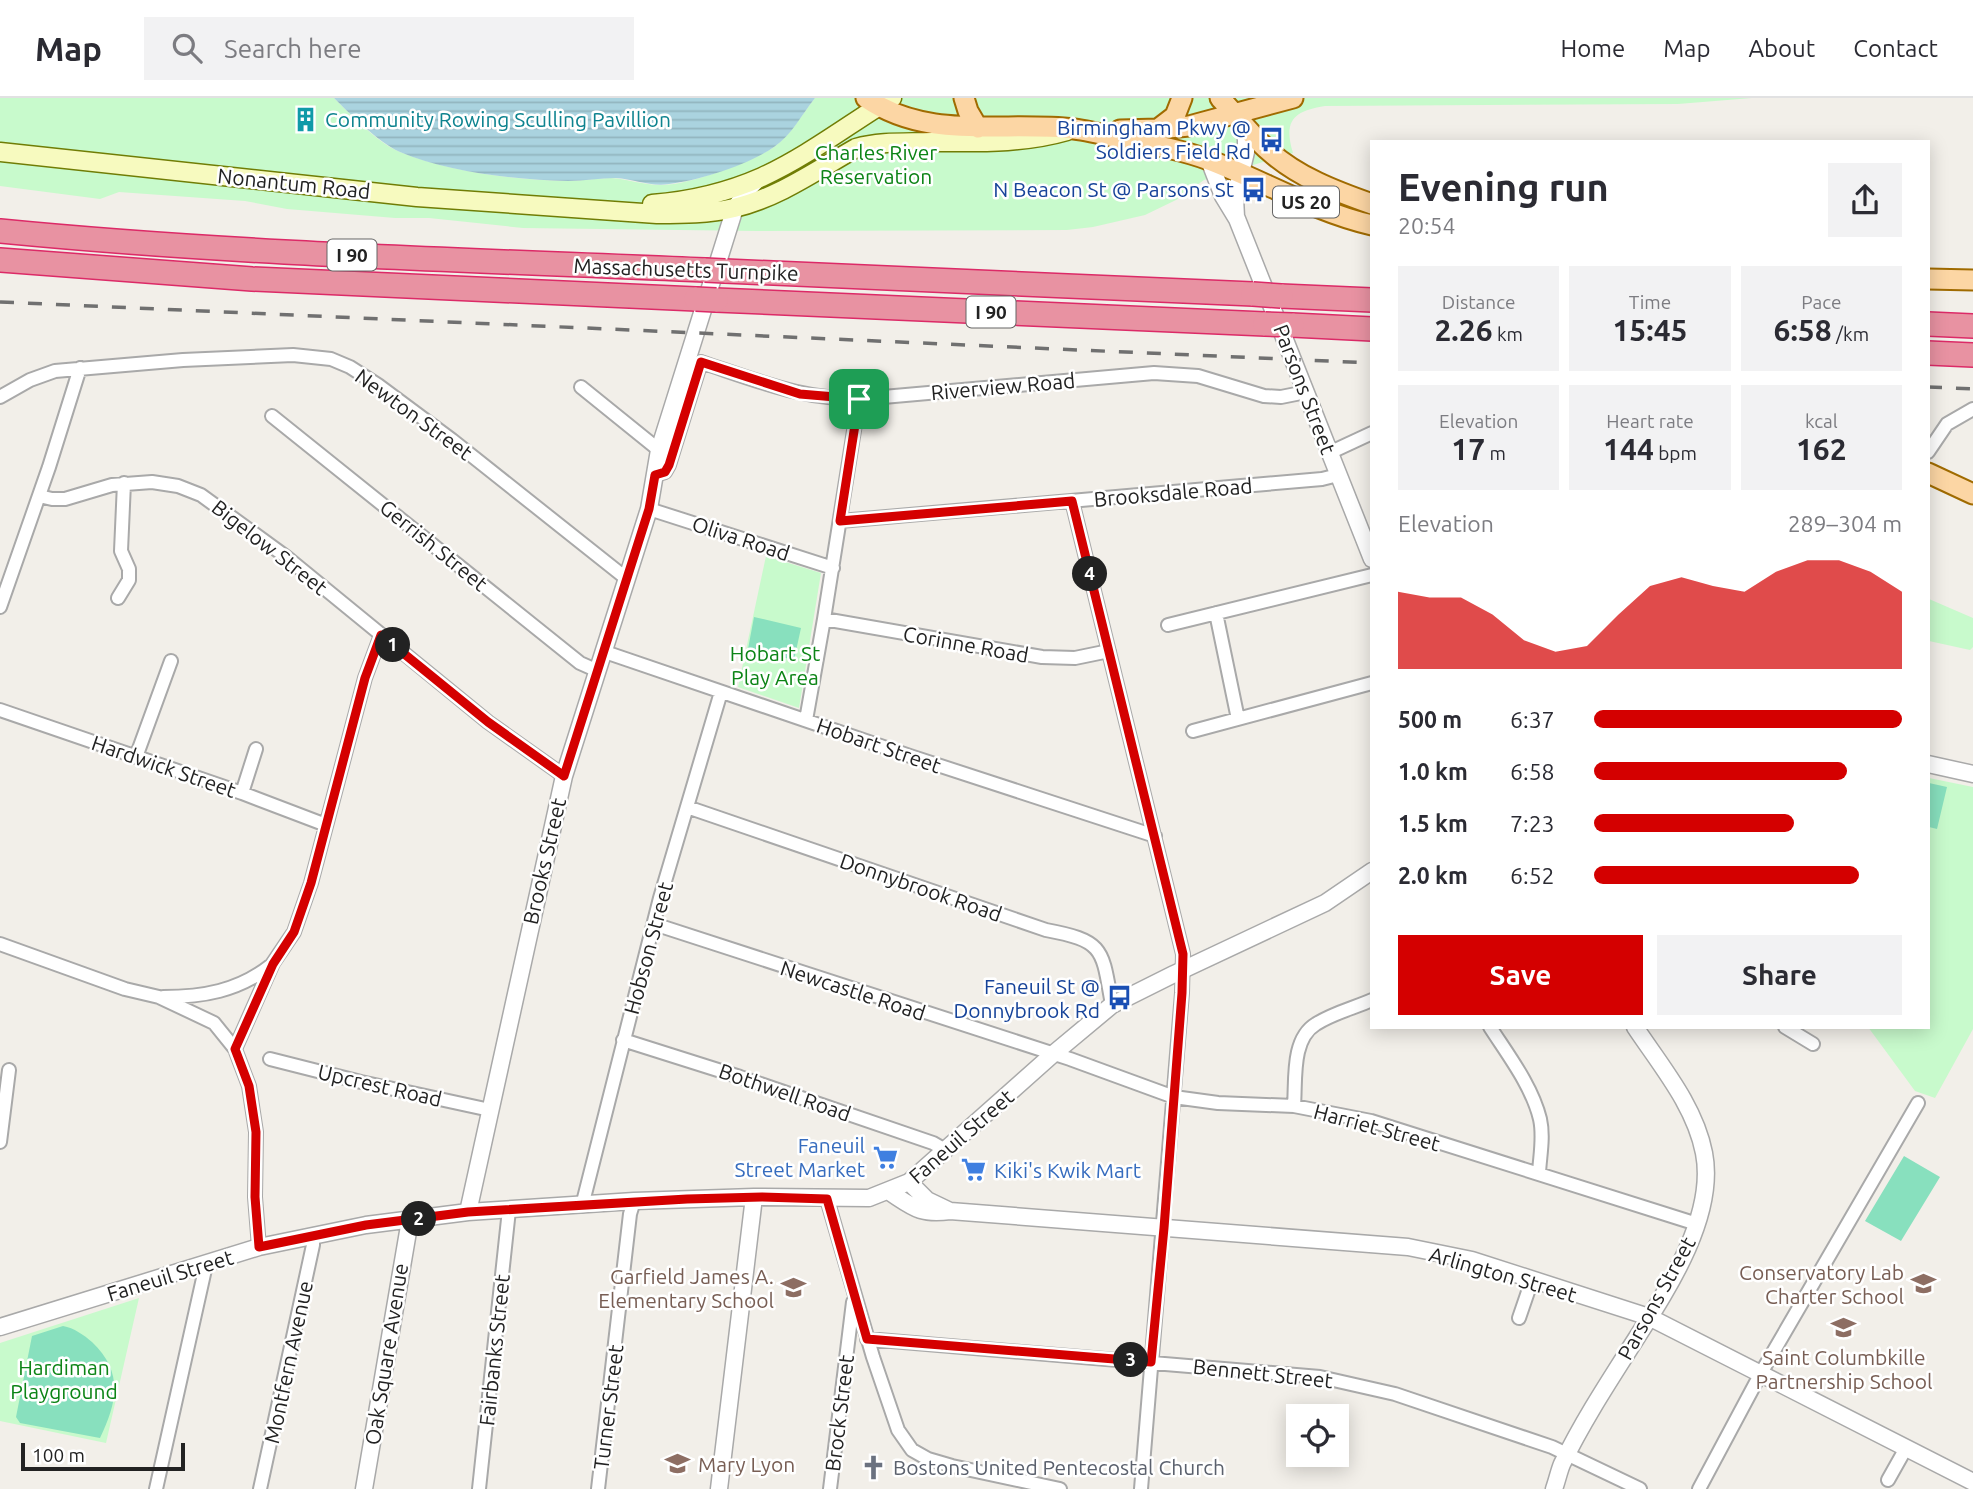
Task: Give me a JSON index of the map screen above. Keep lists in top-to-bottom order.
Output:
{
  "streets": {
    "highway": ["I 90", "Massachusetts Turnpike"],
    "main road": ["Nonantum Road", "US 20"],
    "street": [
      "Riverview Road",
      "Parsons Street",
      "Newton Street",
      "Brooksdale Road",
      "Oliva Road",
      "Gerrish Street",
      "Bigelow Street",
      "Corinne Road",
      "Hobart Street",
      "Hardwick Street",
      "Brooks Street",
      "Donnybrook Road",
      "Hobson Street",
      "Newcastle Road",
      "Upcrest Road",
      "Bothwell Road",
      "Harriet Street",
      "Faneuil Street",
      "Arlington Street",
      "Fairbanks Street",
      "Oak Square Avenue",
      "Montfern Avenue",
      "Bennett Street",
      "Turner Street",
      "Brock Street"
    ]
  },
  "crossings": [
    ["Nonantum Road", "US 20"],
    ["Nonantum Road", "Brooks Street"],
    ["US 20", "Parsons Street"],
    ["Riverview Road", "Parsons Street"],
    ["Riverview Road", "Brooks Street"],
    ["Parsons Street", "Brooksdale Road"],
    ["Parsons Street", "Harriet Street"],
    ["Parsons Street", "Arlington Street"],
    ["Parsons Street", "Bennett Street"],
    ["Newton Street", "Brooks Street"],
    ["Oliva Road", "Brooks Street"],
    ["Gerrish Street", "Brooks Street"],
    ["Bigelow Street", "Brooks Street"],
    ["Hobart Street", "Brooks Street"],
    ["Hobart Street", "Hobson Street"],
    ["Brooks Street", "Upcrest Road"],
    ["Brooks Street", "Faneuil Street"],
    ["Donnybrook Road", "Hobson Street"],
    ["Donnybrook Road", "Faneuil Street"],
    ["Hobson Street", "Newcastle Road"],
    ["Hobson Street", "Bothwell Road"],
    ["Hobson Street", "Faneuil Street"],
    ["Newcastle Road", "Harriet Street"],
    ["Newcastle Road", "Faneuil Street"],
    ["Bothwell Road", "Faneuil Street"],
    ["Harriet Street", "Faneuil Street"],
    ["Faneuil Street", "Arlington Street"],
    ["Faneuil Street", "Fairbanks Street"],
    ["Faneuil Street", "Oak Square Avenue"],
    ["Faneuil Street", "Montfern Avenue"],
    ["Faneuil Street", "Turner Street"]
  ],
  "parks": ["Charles River Reservation", "Hobart St Play Area", "Hardiman Playground"],
  "places": {
    "building": ["Community Rowing Sculling Pavillion"],
    "bus stop": ["Birmingham Pkwy @ Soldiers Field Rd", "N Beacon St @ Parsons St", "Faneuil St @ Donnybrook Rd"],
    "supermarket": ["Faneuil Street Market", "Kiki's Kwik Mart"],
    "school or university": [
      "Conservatory Lab Charter School",
      "Garfield James A. Elementary School",
      "Saint Columbkille Partnership School",
      "Mary Lyon"
    ],
    "church": ["Bostons United Pentecostal Church"]
  },
  "scale_bar": "100 m",
  "page": {
    "header": "Map",
    "search": "Search here",
    "nav": [
      "Home",
      "Map",
      "About",
      "Contact"
    ],
    "heading": ["Evening run", "20:54"],
    "stats": [
      ["Distance", "2.26 km"],
      ["Time", "15:45"],
      ["Pace", "6:58 /km"],
      ["Elevation", "17 m"],
      ["Heart rate", "144 bpm"],
      ["kcal", "162"]
    ],
    "chart": ["Elevation", "289–304 m"],
    "pins": [
      "4",
      "1",
      "2",
      "3"
    ],
    "list": [
      {
        "name": "500 m",
        "note": "6:37"
      },
      {
        "name": "1.0 km",
        "note": "6:58"
      },
      {
        "name": "1.5 km",
        "note": "7:23"
      },
      {
        "name": "2.0 km",
        "note": "6:52"
      }
    ],
    "buttons": ["Save", "Share"],
    "scale": "100 m"
  }
}
